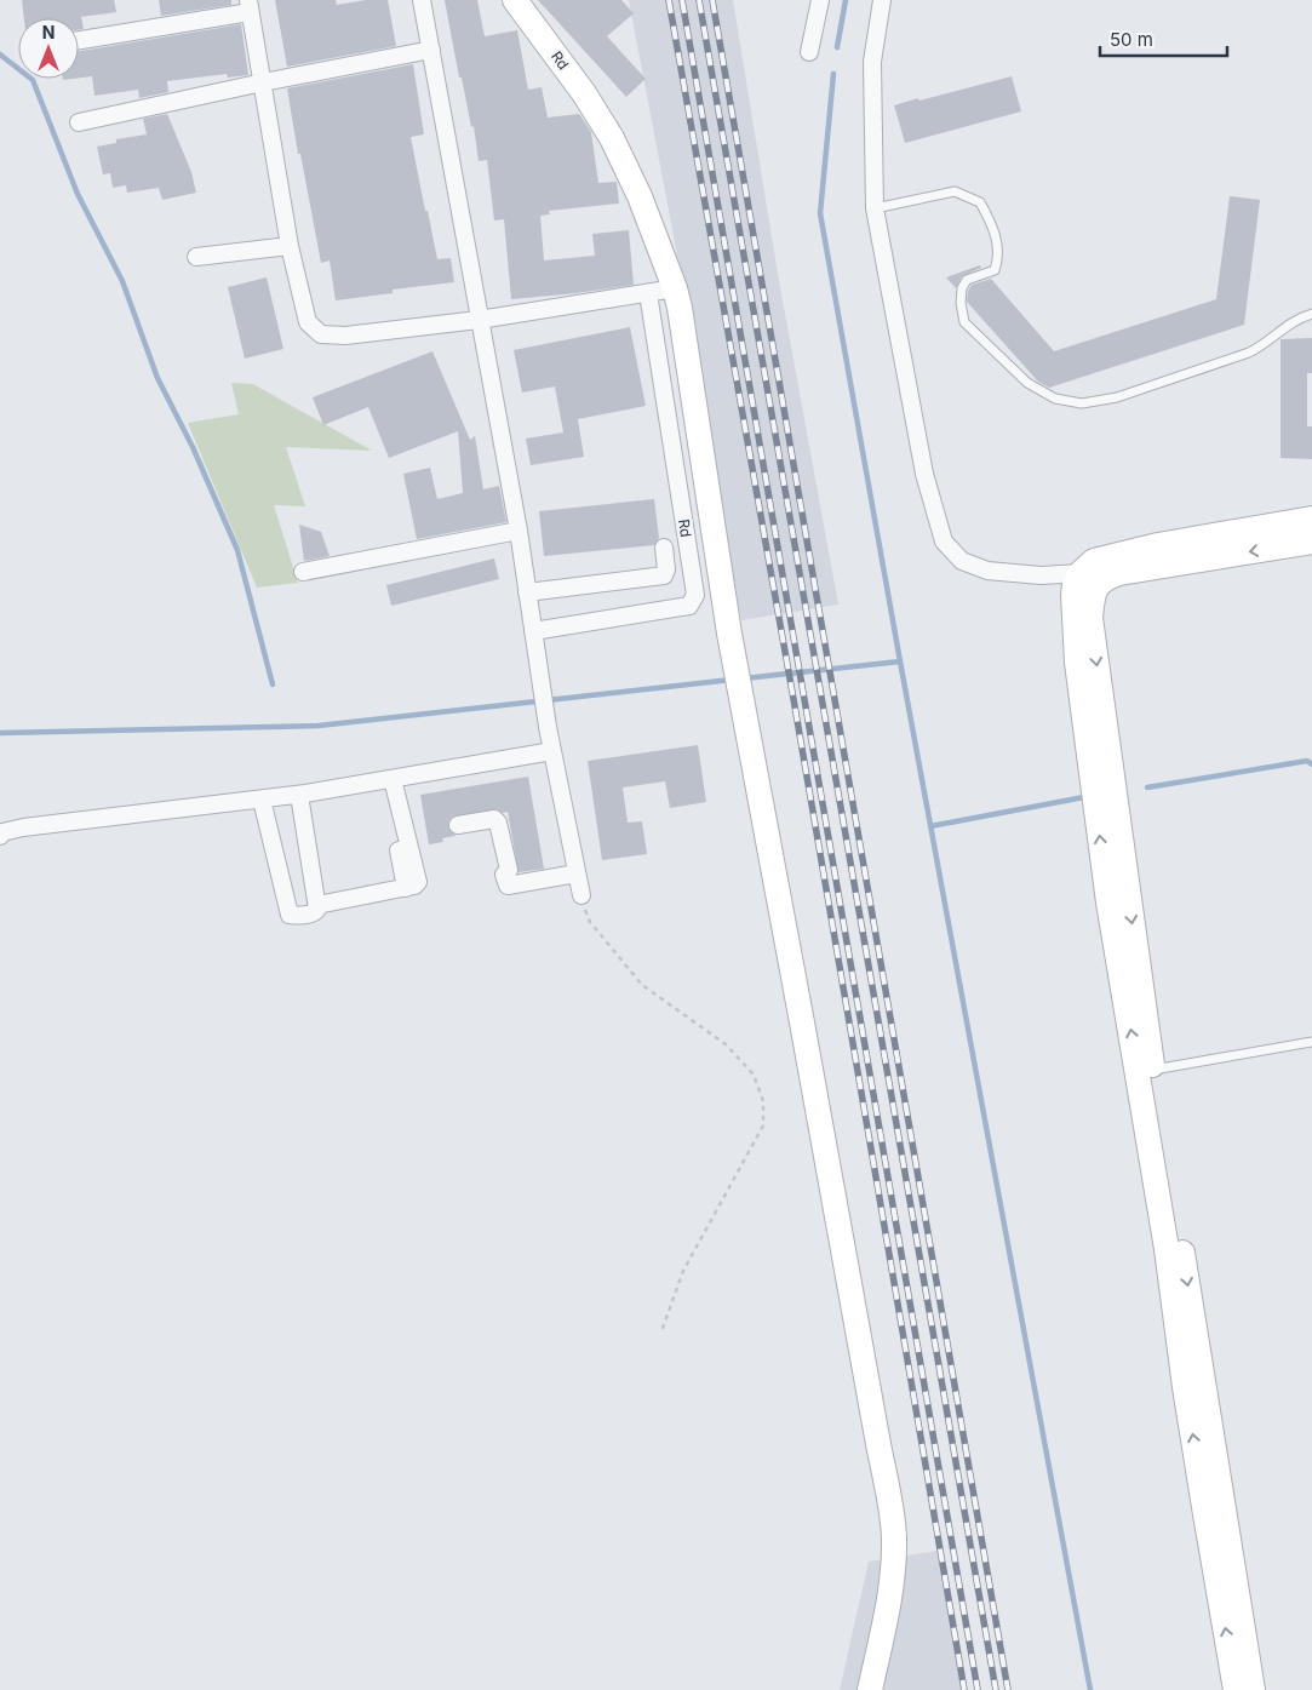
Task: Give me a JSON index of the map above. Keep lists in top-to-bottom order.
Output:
{
  "streets": {
    "street": ["Rd"]
  },
  "scale_bar": "50 m",
  "north": "top"
}
